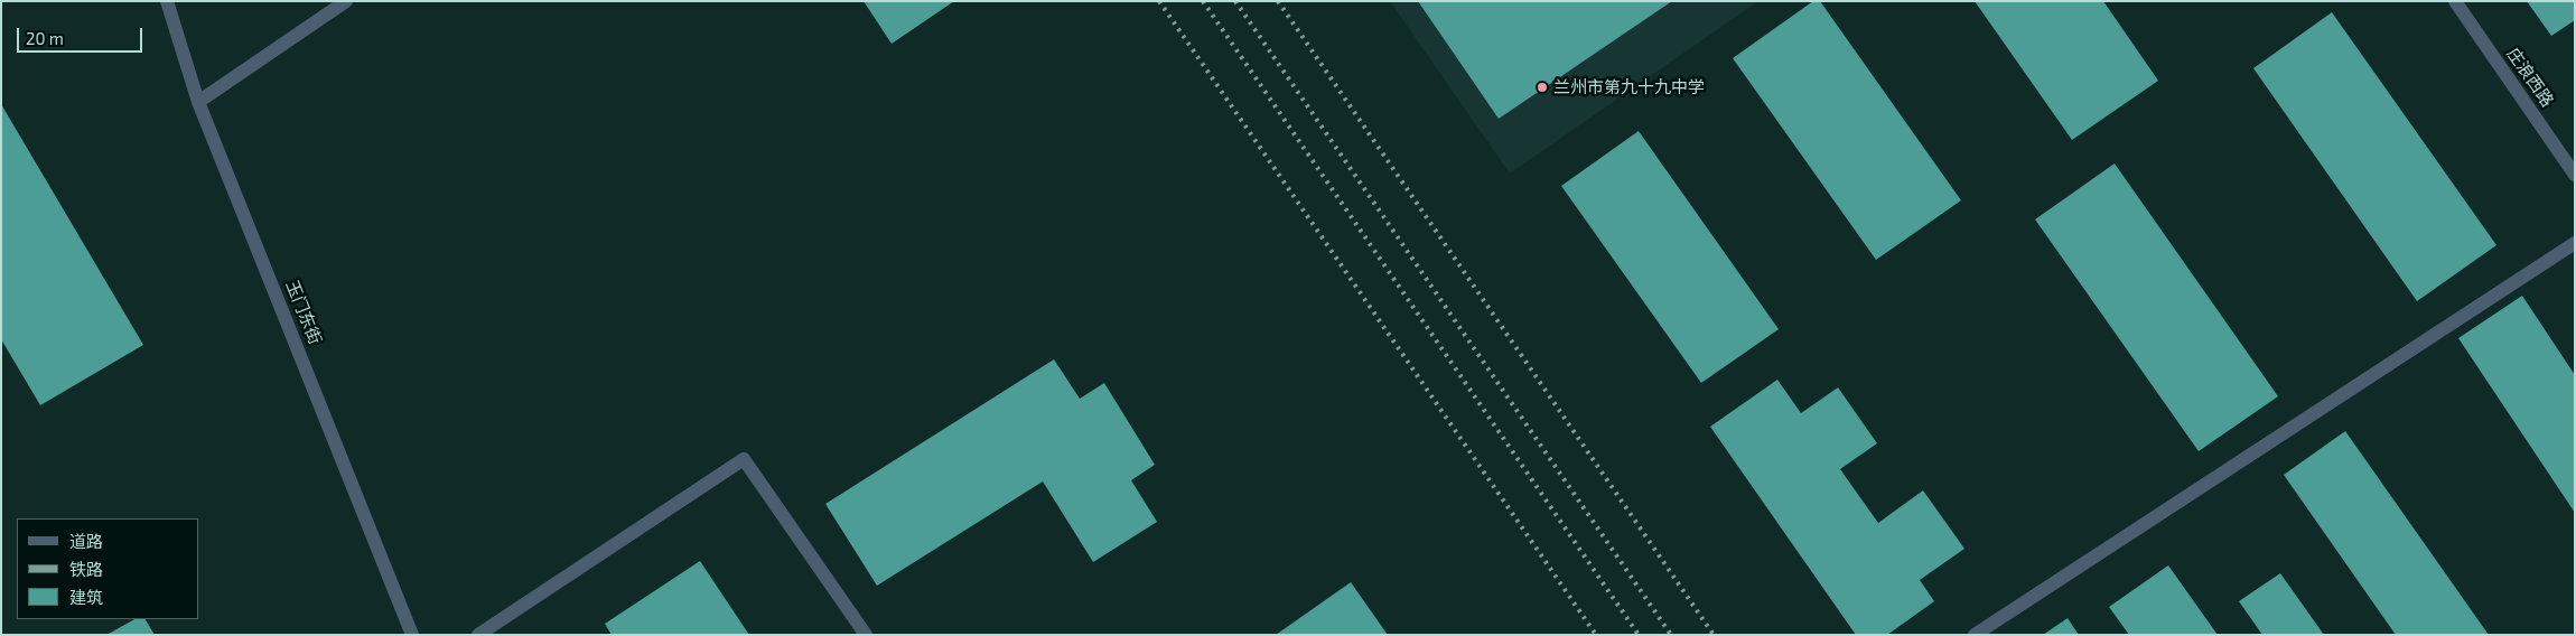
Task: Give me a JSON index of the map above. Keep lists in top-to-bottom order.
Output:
{
  "streets": {
    "street": ["庄浪西路", "玉门东街"]
  },
  "places": ["兰州市第九十九中学"],
  "legend": ["道路", "铁路", "建筑"],
  "scale_bar": "20 m"
}
